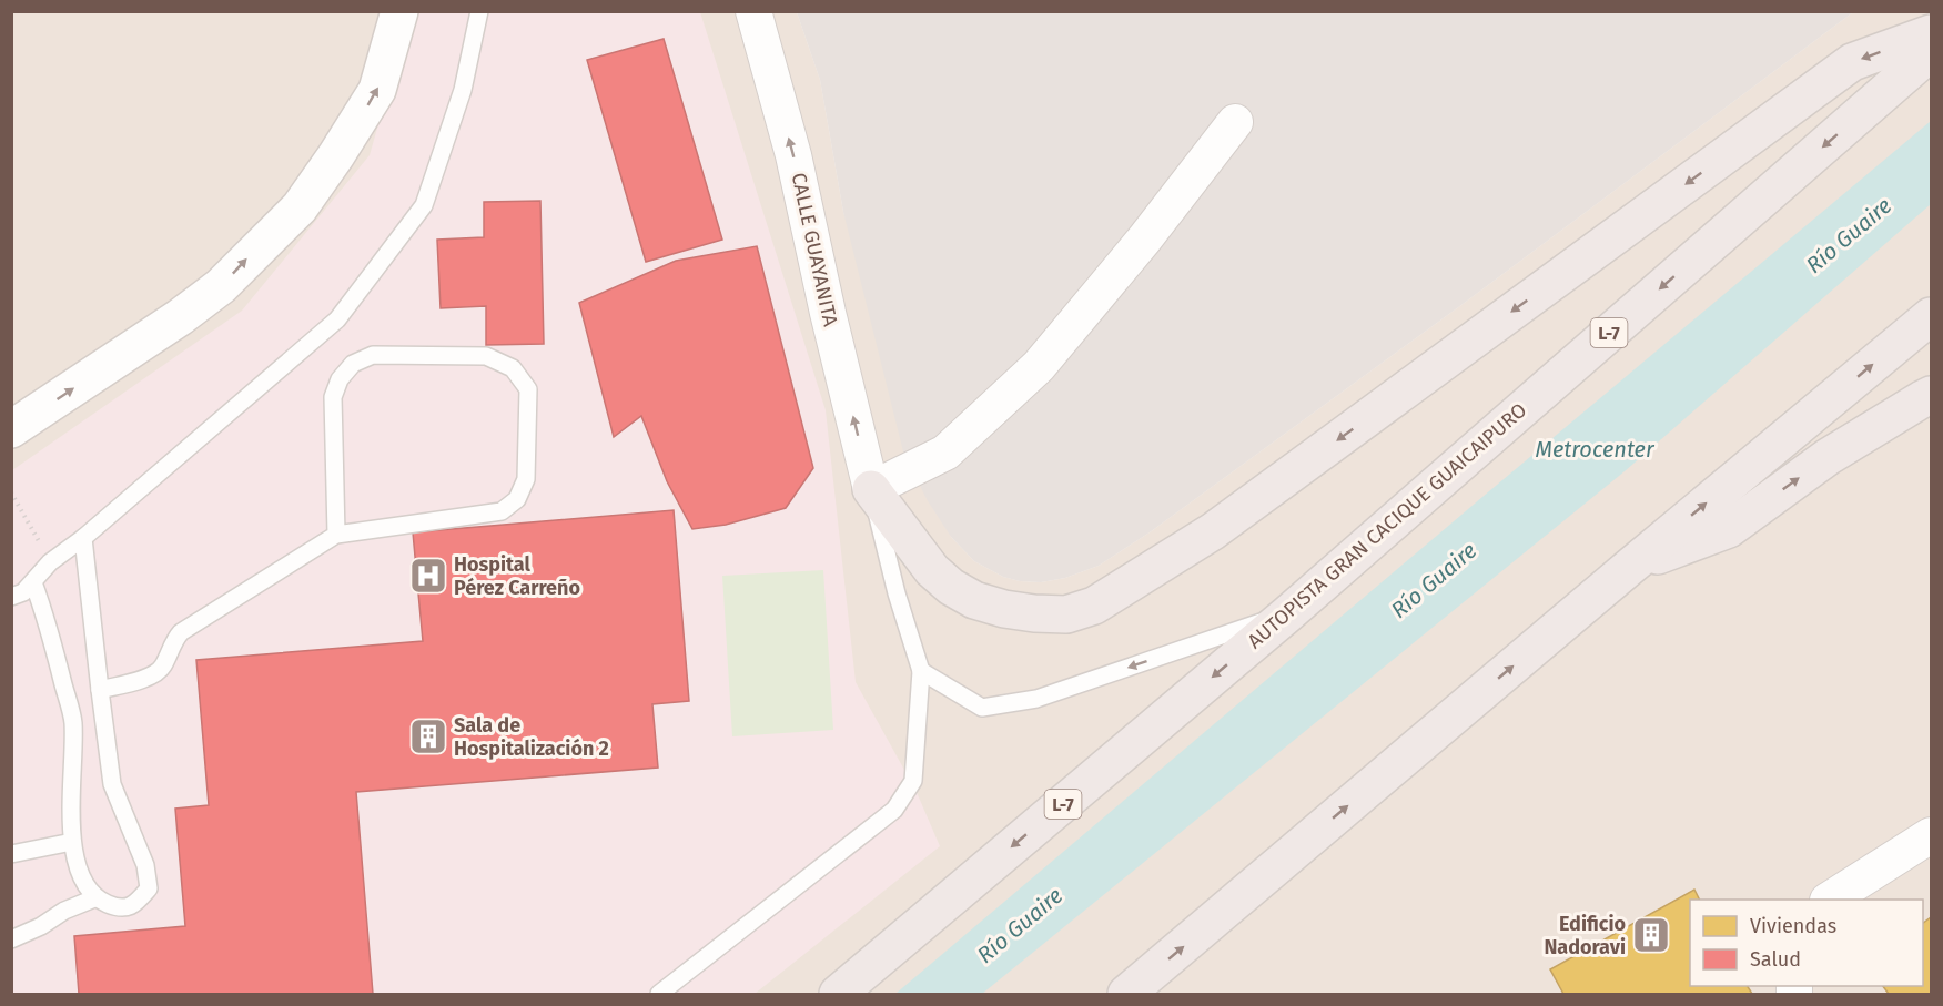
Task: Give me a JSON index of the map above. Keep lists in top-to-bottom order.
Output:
{
  "streets": {
    "highway": ["L-7", "AUTOPISTA GRAN CACIQUE GUAICAIPURO"],
    "street": ["CALLE GUAYANITA"]
  },
  "one_way": ["CALLE GUAYANITA"],
  "water": ["Río Guaire", "Metrocenter"],
  "places": {
    "hospital": ["Hospital Pérez Carreño"],
    "building": ["Sala de Hospitalización 2", "Edificio Nadoravi"]
  },
  "legend": ["Viviendas", "Salud"]
}
